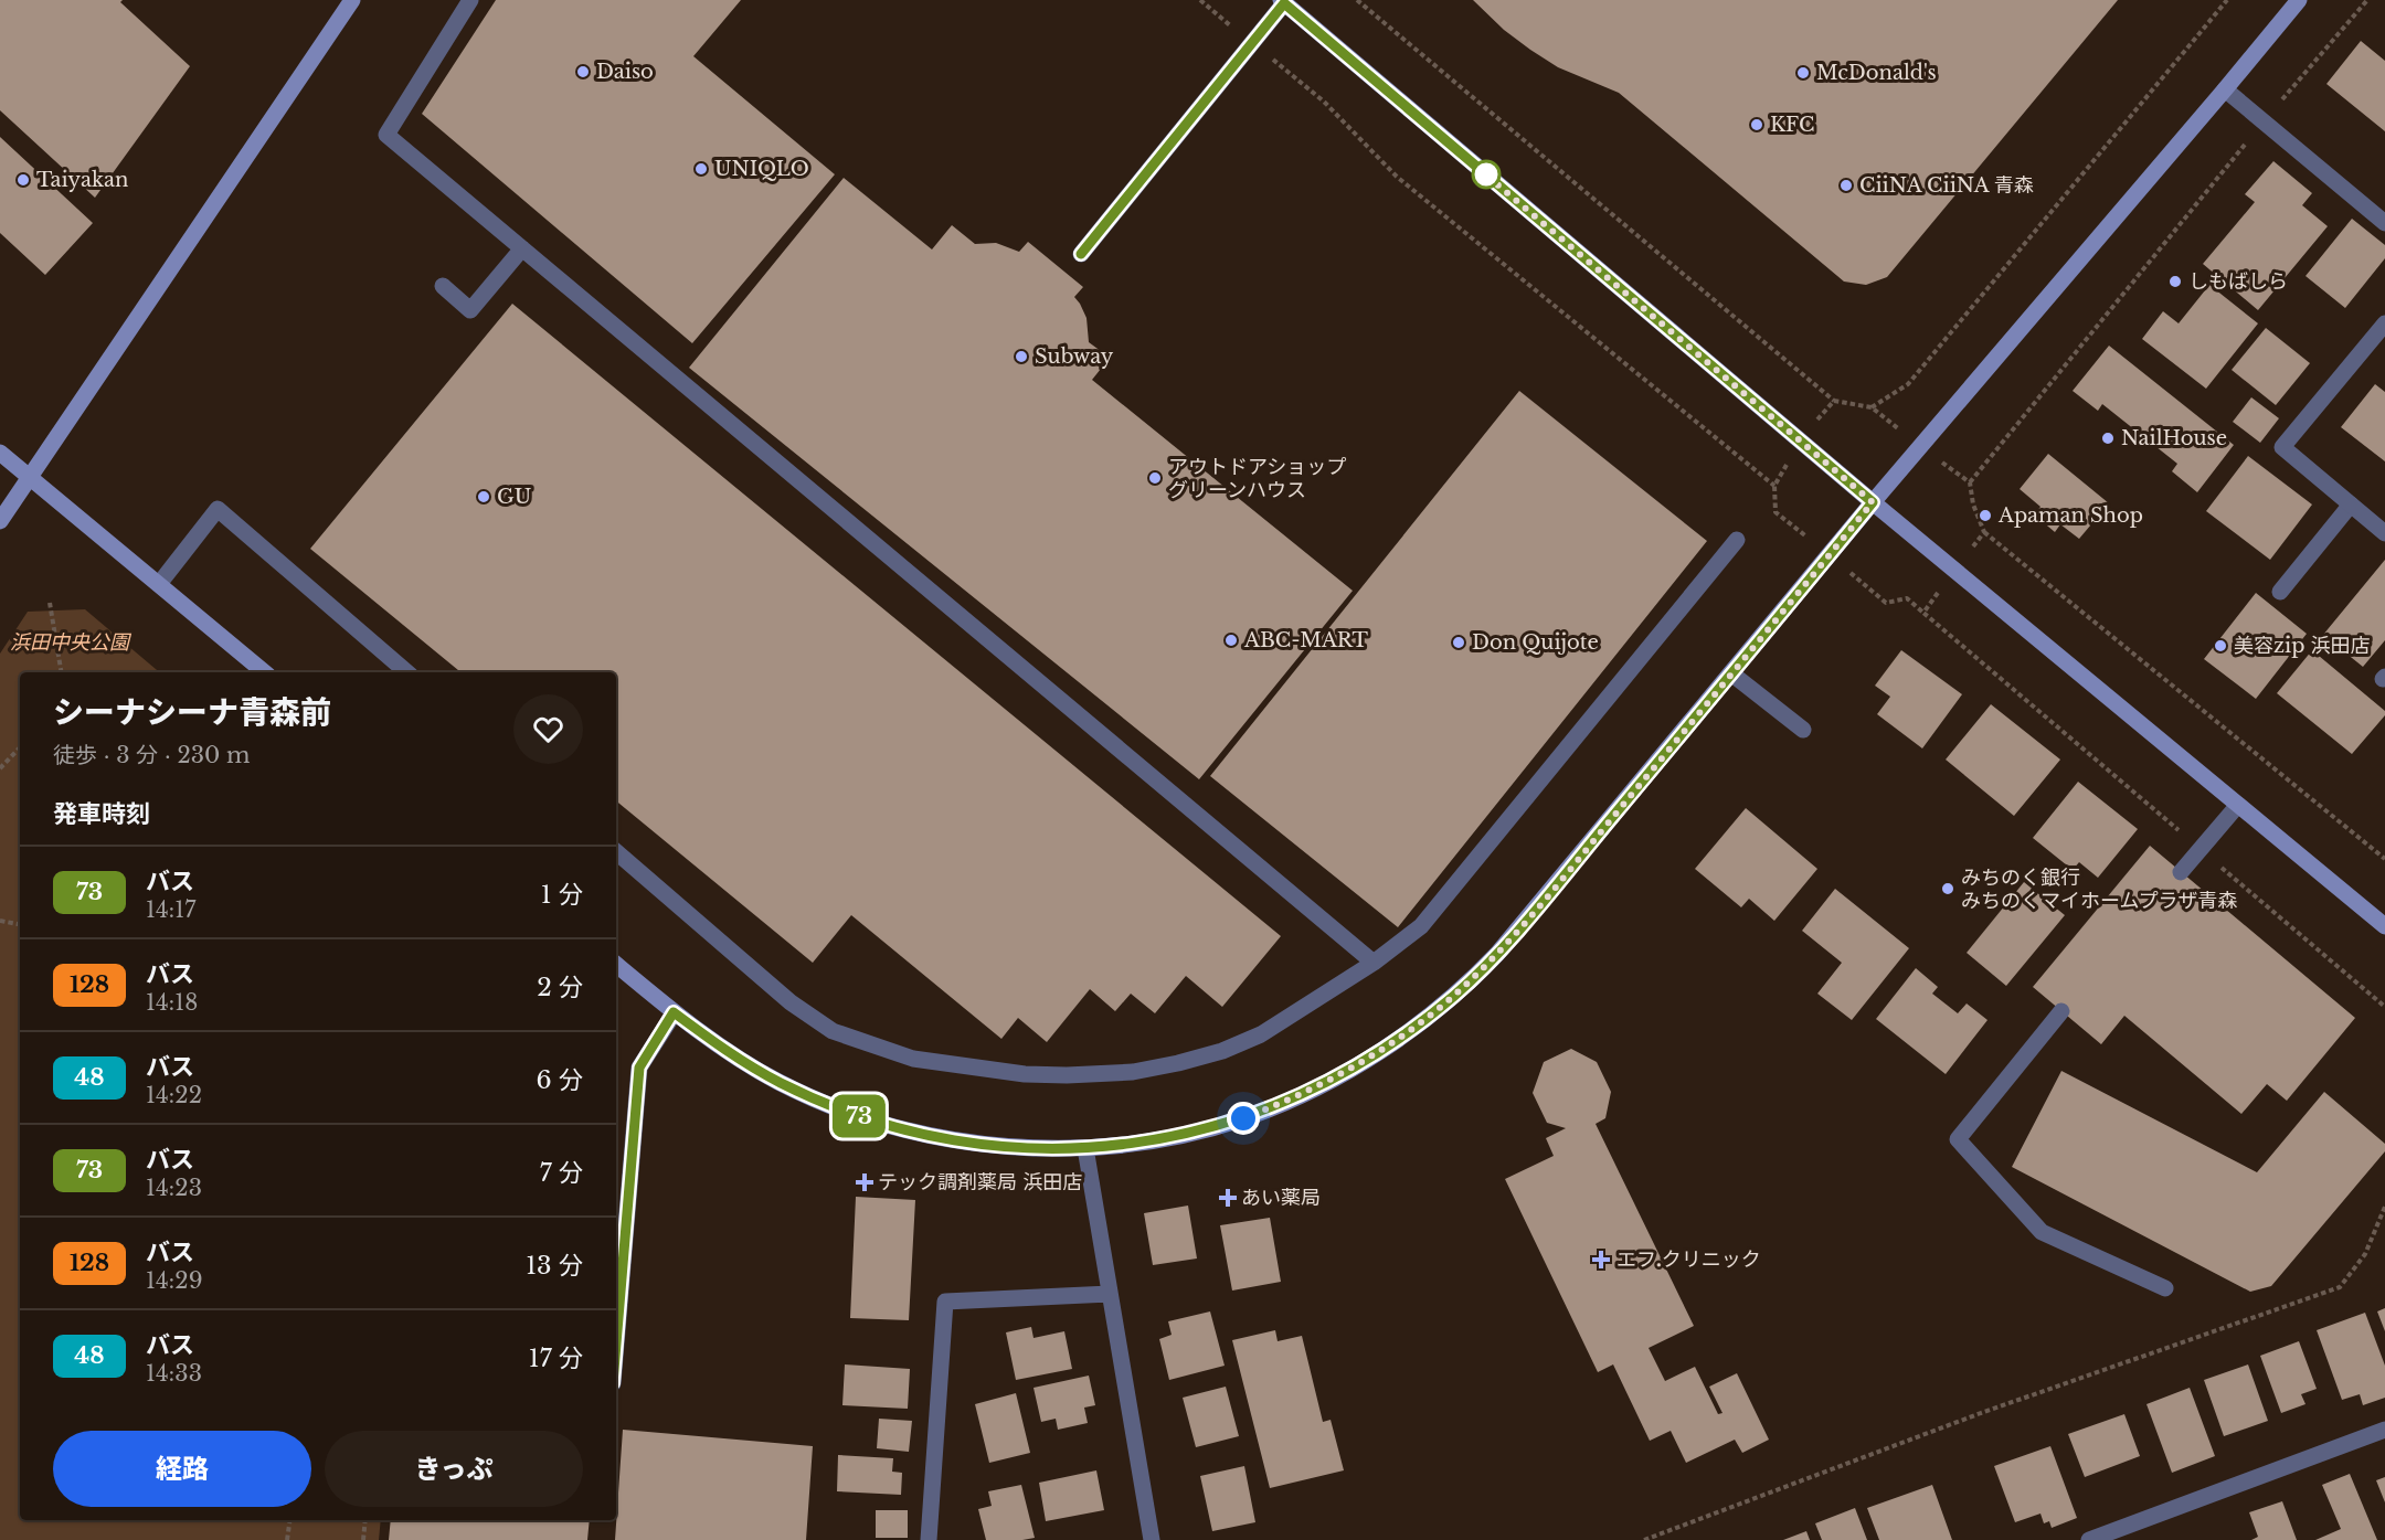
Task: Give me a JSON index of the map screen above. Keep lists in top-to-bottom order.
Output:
{
  "parks": ["浜田中央公園"],
  "places": {
    "other": [
      "Daiso",
      "McDonald's",
      "KFC",
      "UNIQLO",
      "Taiyakan",
      "CiiNA CiiNA 青森",
      "しもばしら",
      "Subway",
      "NailHouse",
      "アウトドアショップ グリーンハウス",
      "GU",
      "Apaman Shop",
      "ABC-MART",
      "Don Quijote",
      "美容zip 浜田店",
      "みちのく銀行 みちのくマイホームプラザ青森"
    ],
    "health": ["テック調剤薬局 浜田店", "あい薬局", "エフ.クリニック"]
  },
  "lines": ["bus line 73"],
  "page": {
    "on_map": "73",
    "heading": [
      ["シーナシーナ青森前", "徒歩 · 3 分 · 230 m"],
      "発車時刻"
    ],
    "list": [
      {
        "mark": "73",
        "name": "バス",
        "note": "14:17",
        "value": "1 分"
      },
      {
        "mark": "128",
        "name": "バス",
        "note": "14:18",
        "value": "2 分"
      },
      {
        "mark": "48",
        "name": "バス",
        "note": "14:22",
        "value": "6 分"
      },
      {
        "mark": "73",
        "name": "バス",
        "note": "14:23",
        "value": "7 分"
      },
      {
        "mark": "128",
        "name": "バス",
        "note": "14:29",
        "value": "13 分"
      },
      {
        "mark": "48",
        "name": "バス",
        "note": "14:33",
        "value": "17 分"
      }
    ],
    "buttons": ["経路", "きっぷ"]
  }
}
